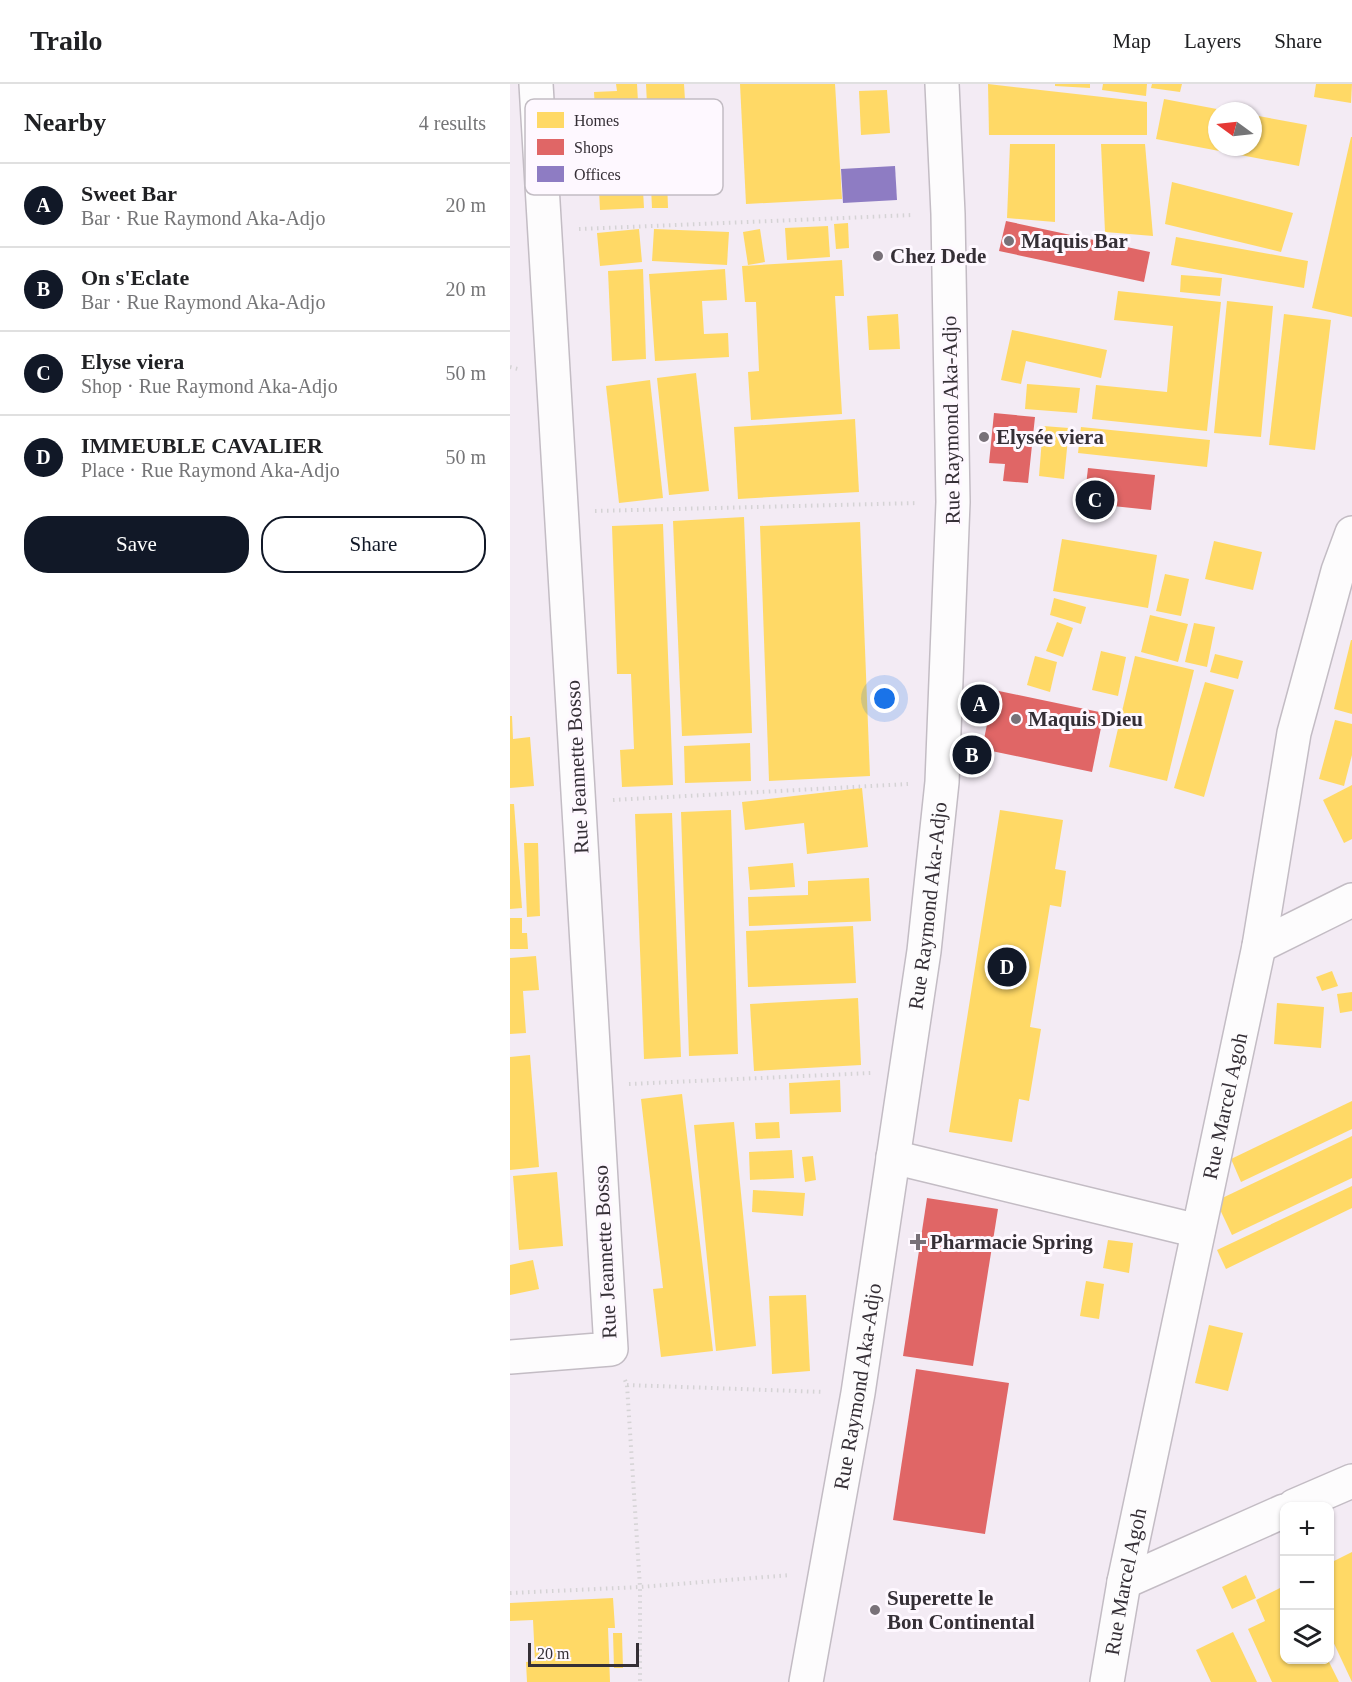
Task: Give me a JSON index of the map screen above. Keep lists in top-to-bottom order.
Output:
{
  "streets": {
    "street": ["Rue Raymond Aka-Adjo", "Rue Jeannette Bosso", "Rue Marcel Agoh"]
  },
  "places": {
    "other": [
      "Maquis Bar",
      "Chez Dede",
      "Elysée viera",
      "Maquis Dieu",
      "Superette le Bon Continental"
    ],
    "health": ["Pharmacie Spring"]
  },
  "legend": ["Homes", "Shops", "Offices"],
  "scale_bar": "20 m",
  "north": "left",
  "page": {
    "header": "Trailo",
    "nav": ["Map", "Layers", "Share"],
    "heading": ["Nearby", "4 results"],
    "list": [
      {
        "mark": "A",
        "name": "Sweet Bar",
        "note": "Bar · Rue Raymond Aka-Adjo",
        "value": "20 m"
      },
      {
        "mark": "B",
        "name": "On s'Eclate",
        "note": "Bar · Rue Raymond Aka-Adjo",
        "value": "20 m"
      },
      {
        "mark": "C",
        "name": "Elyse viera",
        "note": "Shop · Rue Raymond Aka-Adjo",
        "value": "50 m"
      },
      {
        "mark": "D",
        "name": "IMMEUBLE CAVALIER",
        "note": "Place · Rue Raymond Aka-Adjo",
        "value": "50 m"
      }
    ],
    "pins": [
      "C",
      "A",
      "B",
      "D"
    ],
    "buttons": ["Save", "Share"],
    "map_buttons": ["+", "−"],
    "scale": "20 m"
  }
}
